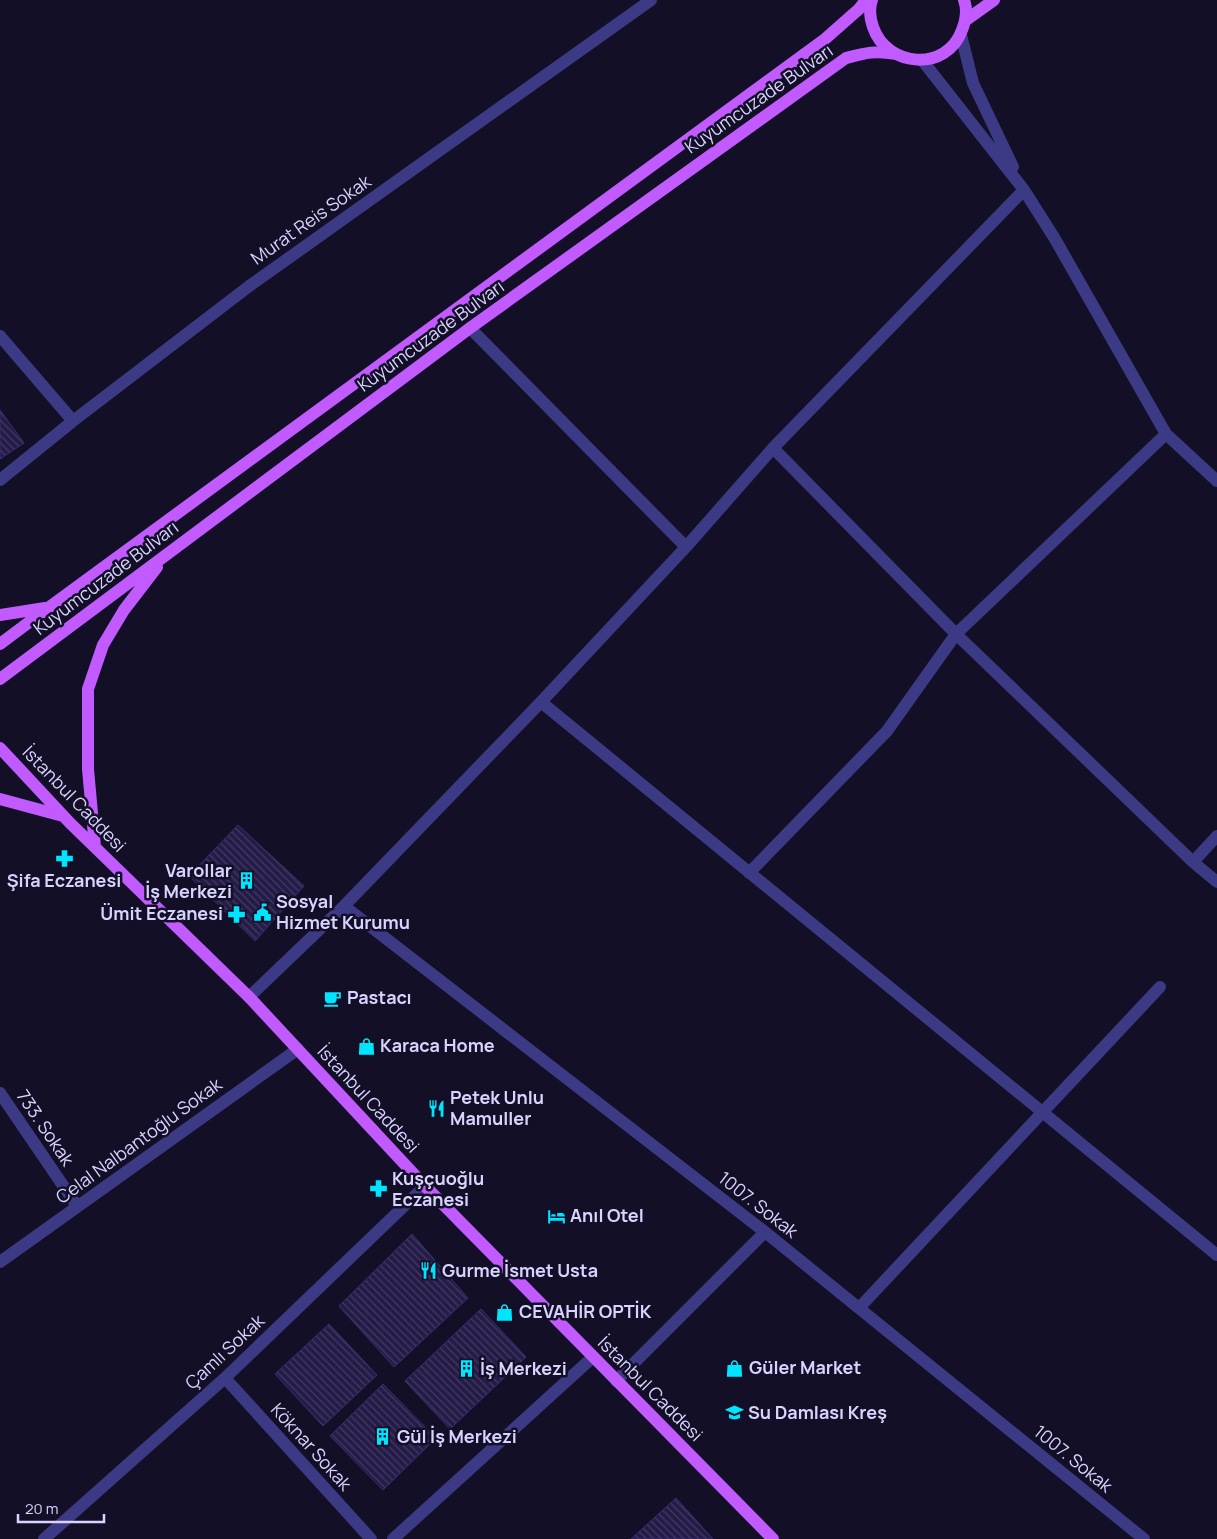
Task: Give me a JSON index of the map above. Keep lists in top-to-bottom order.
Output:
{
  "streets": {
    "main road": ["Kuyumcuzade Bulvarı", "İstanbul Caddesi"],
    "street": [
      "Murat Reis Sokak",
      "733. Sokak",
      "Celal Nalbantoğlu Sokak",
      "1007. Sokak",
      "Çamlı Sokak",
      "Köknar Sokak"
    ]
  },
  "crossings": [
    ["İstanbul Caddesi", "Celal Nalbantoğlu Sokak"],
    ["İstanbul Caddesi", "Çamlı Sokak"],
    ["733. Sokak", "Celal Nalbantoğlu Sokak"],
    ["Çamlı Sokak", "Köknar Sokak"]
  ],
  "places": {
    "pharmacy": ["Şifa Eczanesi", "Ümit Eczanesi", "Kuşçuoğlu Eczanesi"],
    "building": ["Varollar İş Merkezi", "İş Merkezi", "Gül İş Merkezi"],
    "public building": ["Sosyal Hizmet Kurumu"],
    "cafe": ["Pastacı"],
    "shop": ["Karaca Home", "CEVAHİR OPTİK", "Güler Market"],
    "restaurant": ["Petek Unlu Mamuller", "Gurme İsmet Usta"],
    "hotel": ["Anıl Otel"],
    "school or university": ["Su Damlası Kreş"]
  },
  "scale_bar": "20 m"
}
